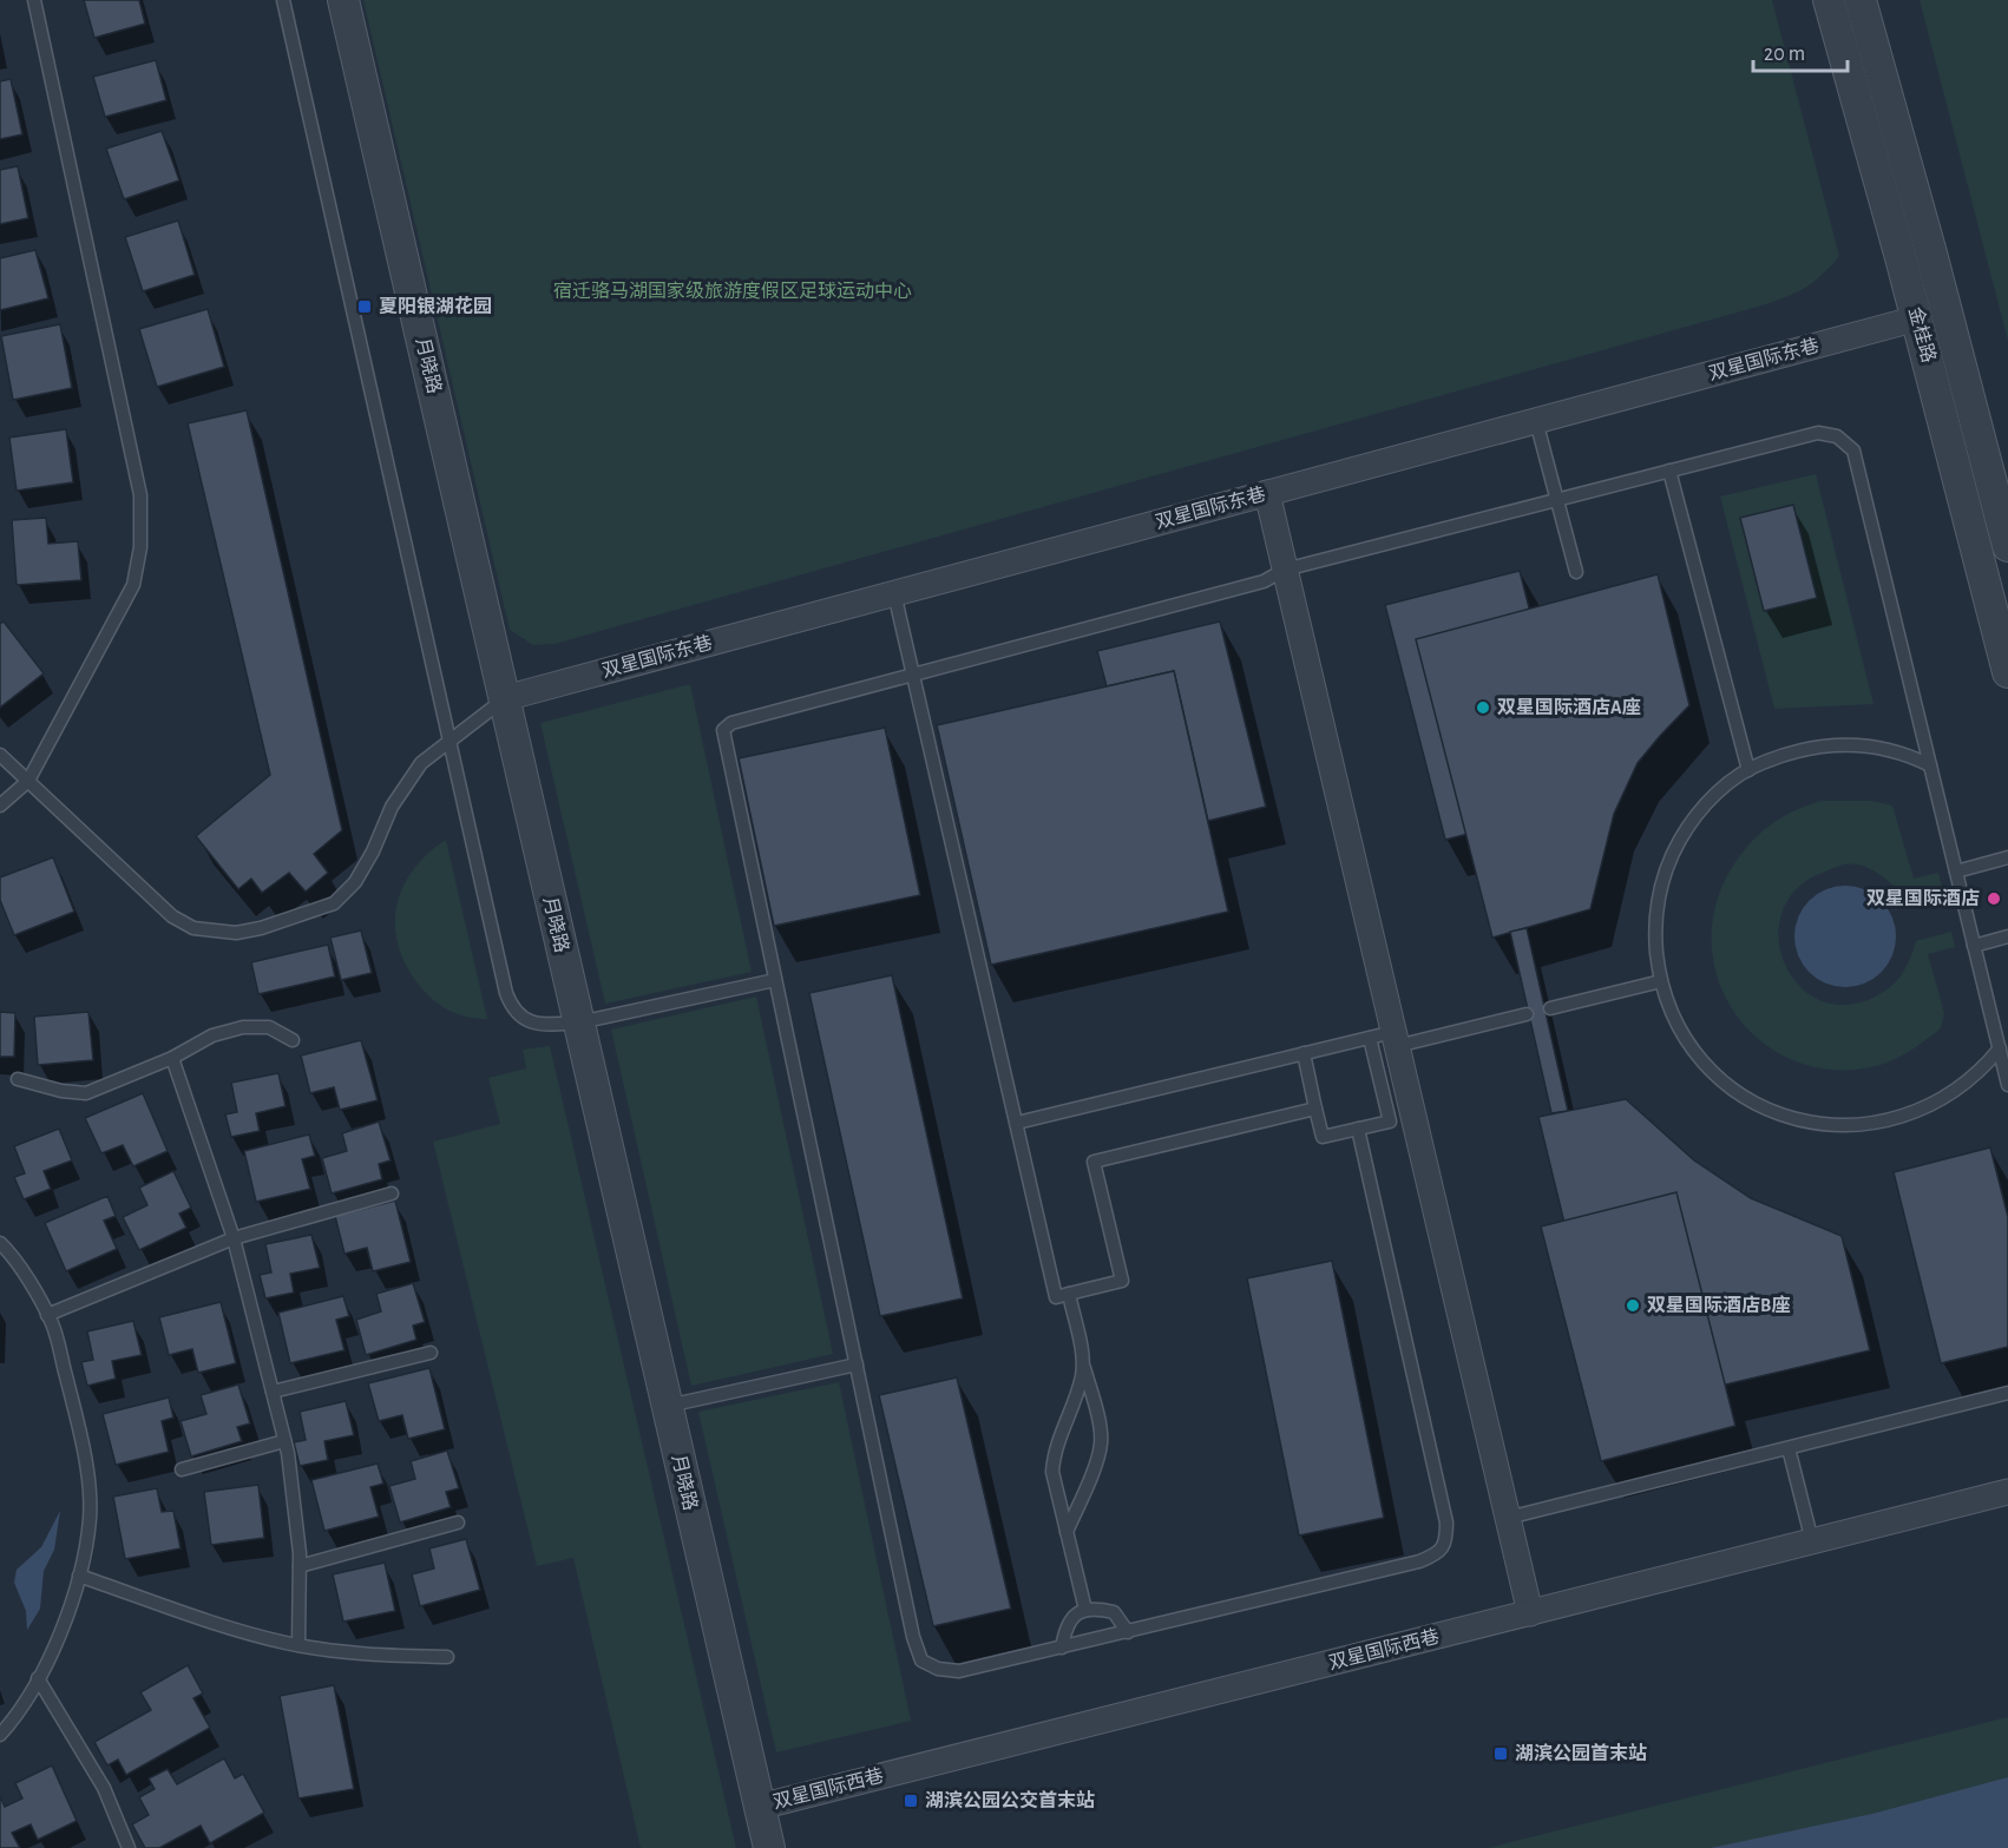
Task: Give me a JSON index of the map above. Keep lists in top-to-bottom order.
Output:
{
  "streets": {
    "street": [
      "金桂路",
      "双星国际东巷",
      "月晓路",
      "双星国际西巷"
    ]
  },
  "crossings": [
    ["金桂路", "双星国际东巷"],
    ["双星国际东巷", "月晓路"],
    ["月晓路", "双星国际西巷"]
  ],
  "parks": ["宿迁骆马湖国家级旅游度假区足球运动中心"],
  "places": {
    "transit": ["夏阳银湖花园", "湖滨公园首末站", "湖滨公园公交首末站"],
    "other": ["双星国际酒店A座", "双星国际酒店", "双星国际酒店B座"]
  },
  "scale_bar": "20 m"
}
